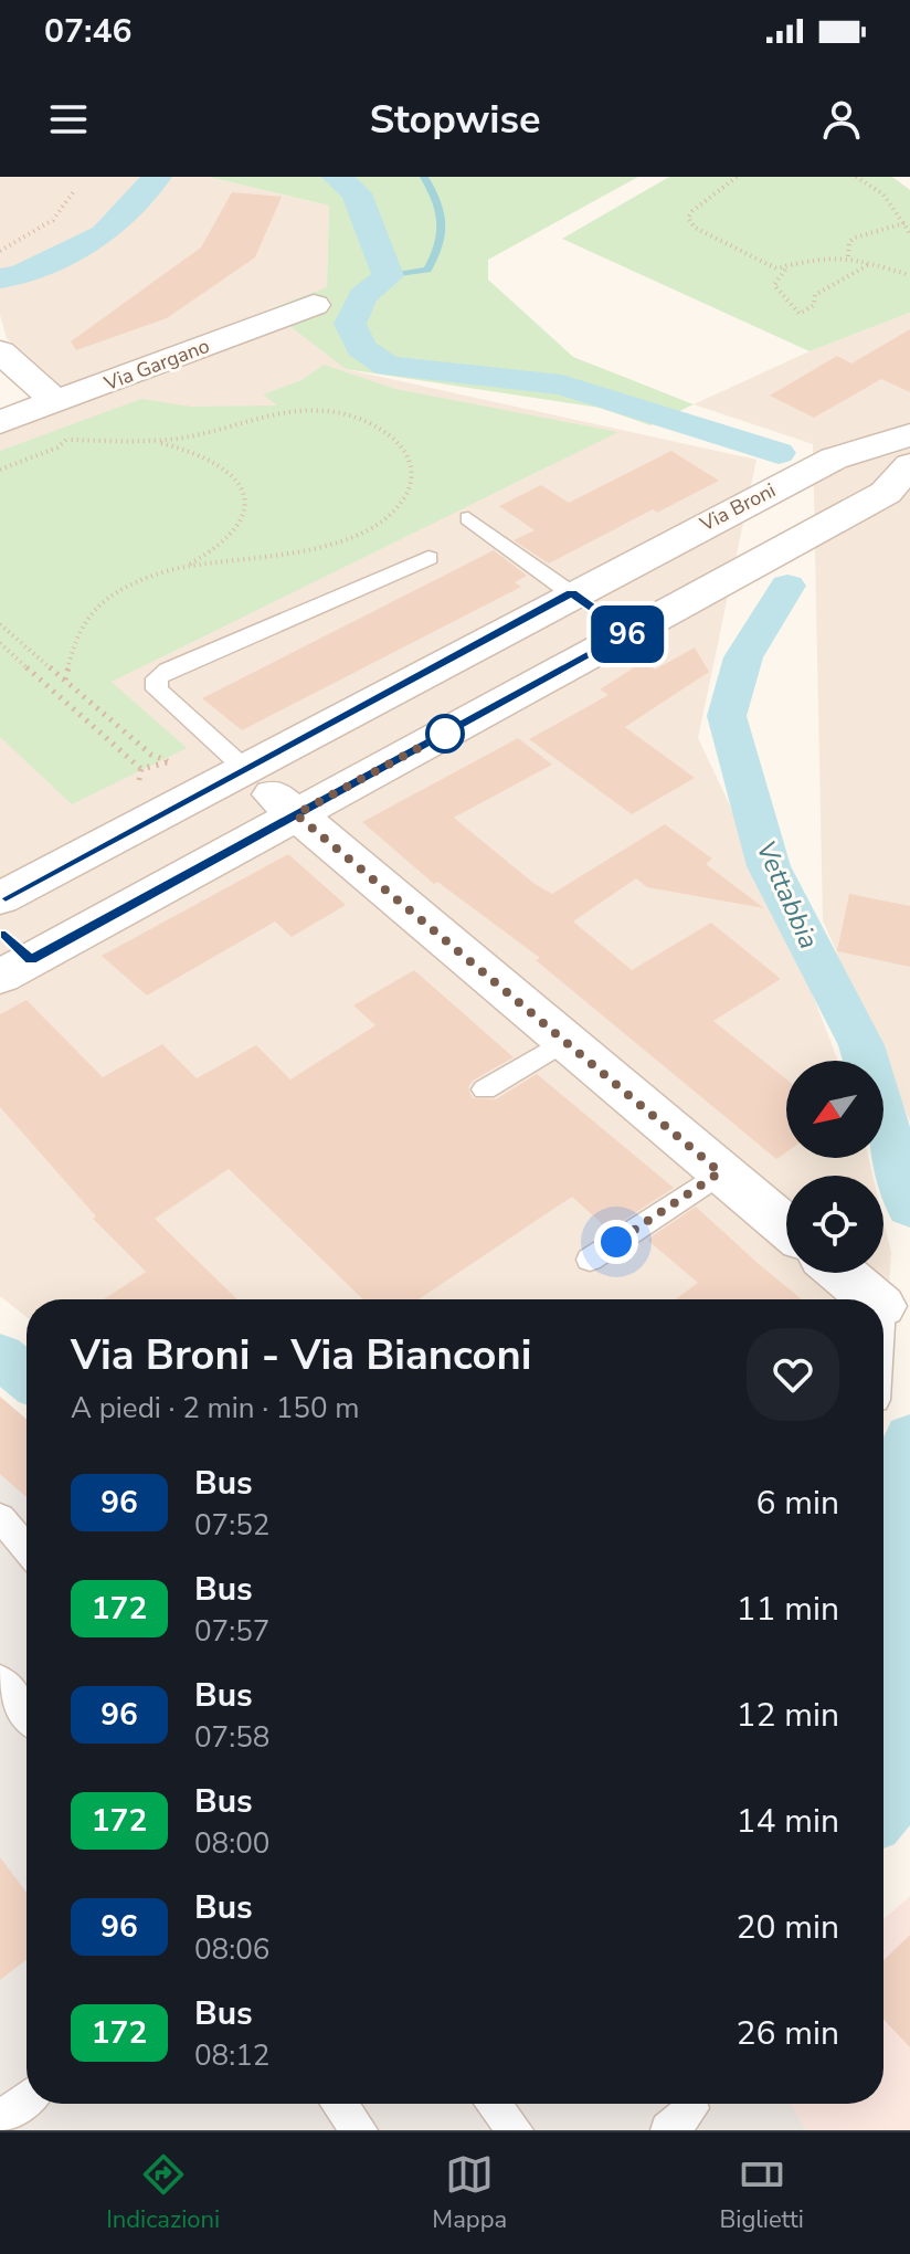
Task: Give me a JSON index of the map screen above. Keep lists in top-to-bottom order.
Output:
{
  "streets": {
    "street": ["Via Gargano", "Via Broni"]
  },
  "water": ["Vettabbia"],
  "lines": ["bus line 96"],
  "north": "bottom left",
  "page": {
    "status": "07:46",
    "header": "Stopwise",
    "on_map": "96",
    "heading": ["Via Broni - Via Bianconi", "A piedi · 2 min · 150 m"],
    "list": [
      {
        "mark": "96",
        "name": "Bus",
        "note": "07:52",
        "value": "6 min"
      },
      {
        "mark": "172",
        "name": "Bus",
        "note": "07:57",
        "value": "11 min"
      },
      {
        "mark": "96",
        "name": "Bus",
        "note": "07:58",
        "value": "12 min"
      },
      {
        "mark": "172",
        "name": "Bus",
        "note": "08:00",
        "value": "14 min"
      },
      {
        "mark": "96",
        "name": "Bus",
        "note": "08:06",
        "value": "20 min"
      },
      {
        "mark": "172",
        "name": "Bus",
        "note": "08:12",
        "value": "26 min"
      }
    ],
    "tabs": ["Indicazioni", "Mappa", "Biglietti"]
  }
}
